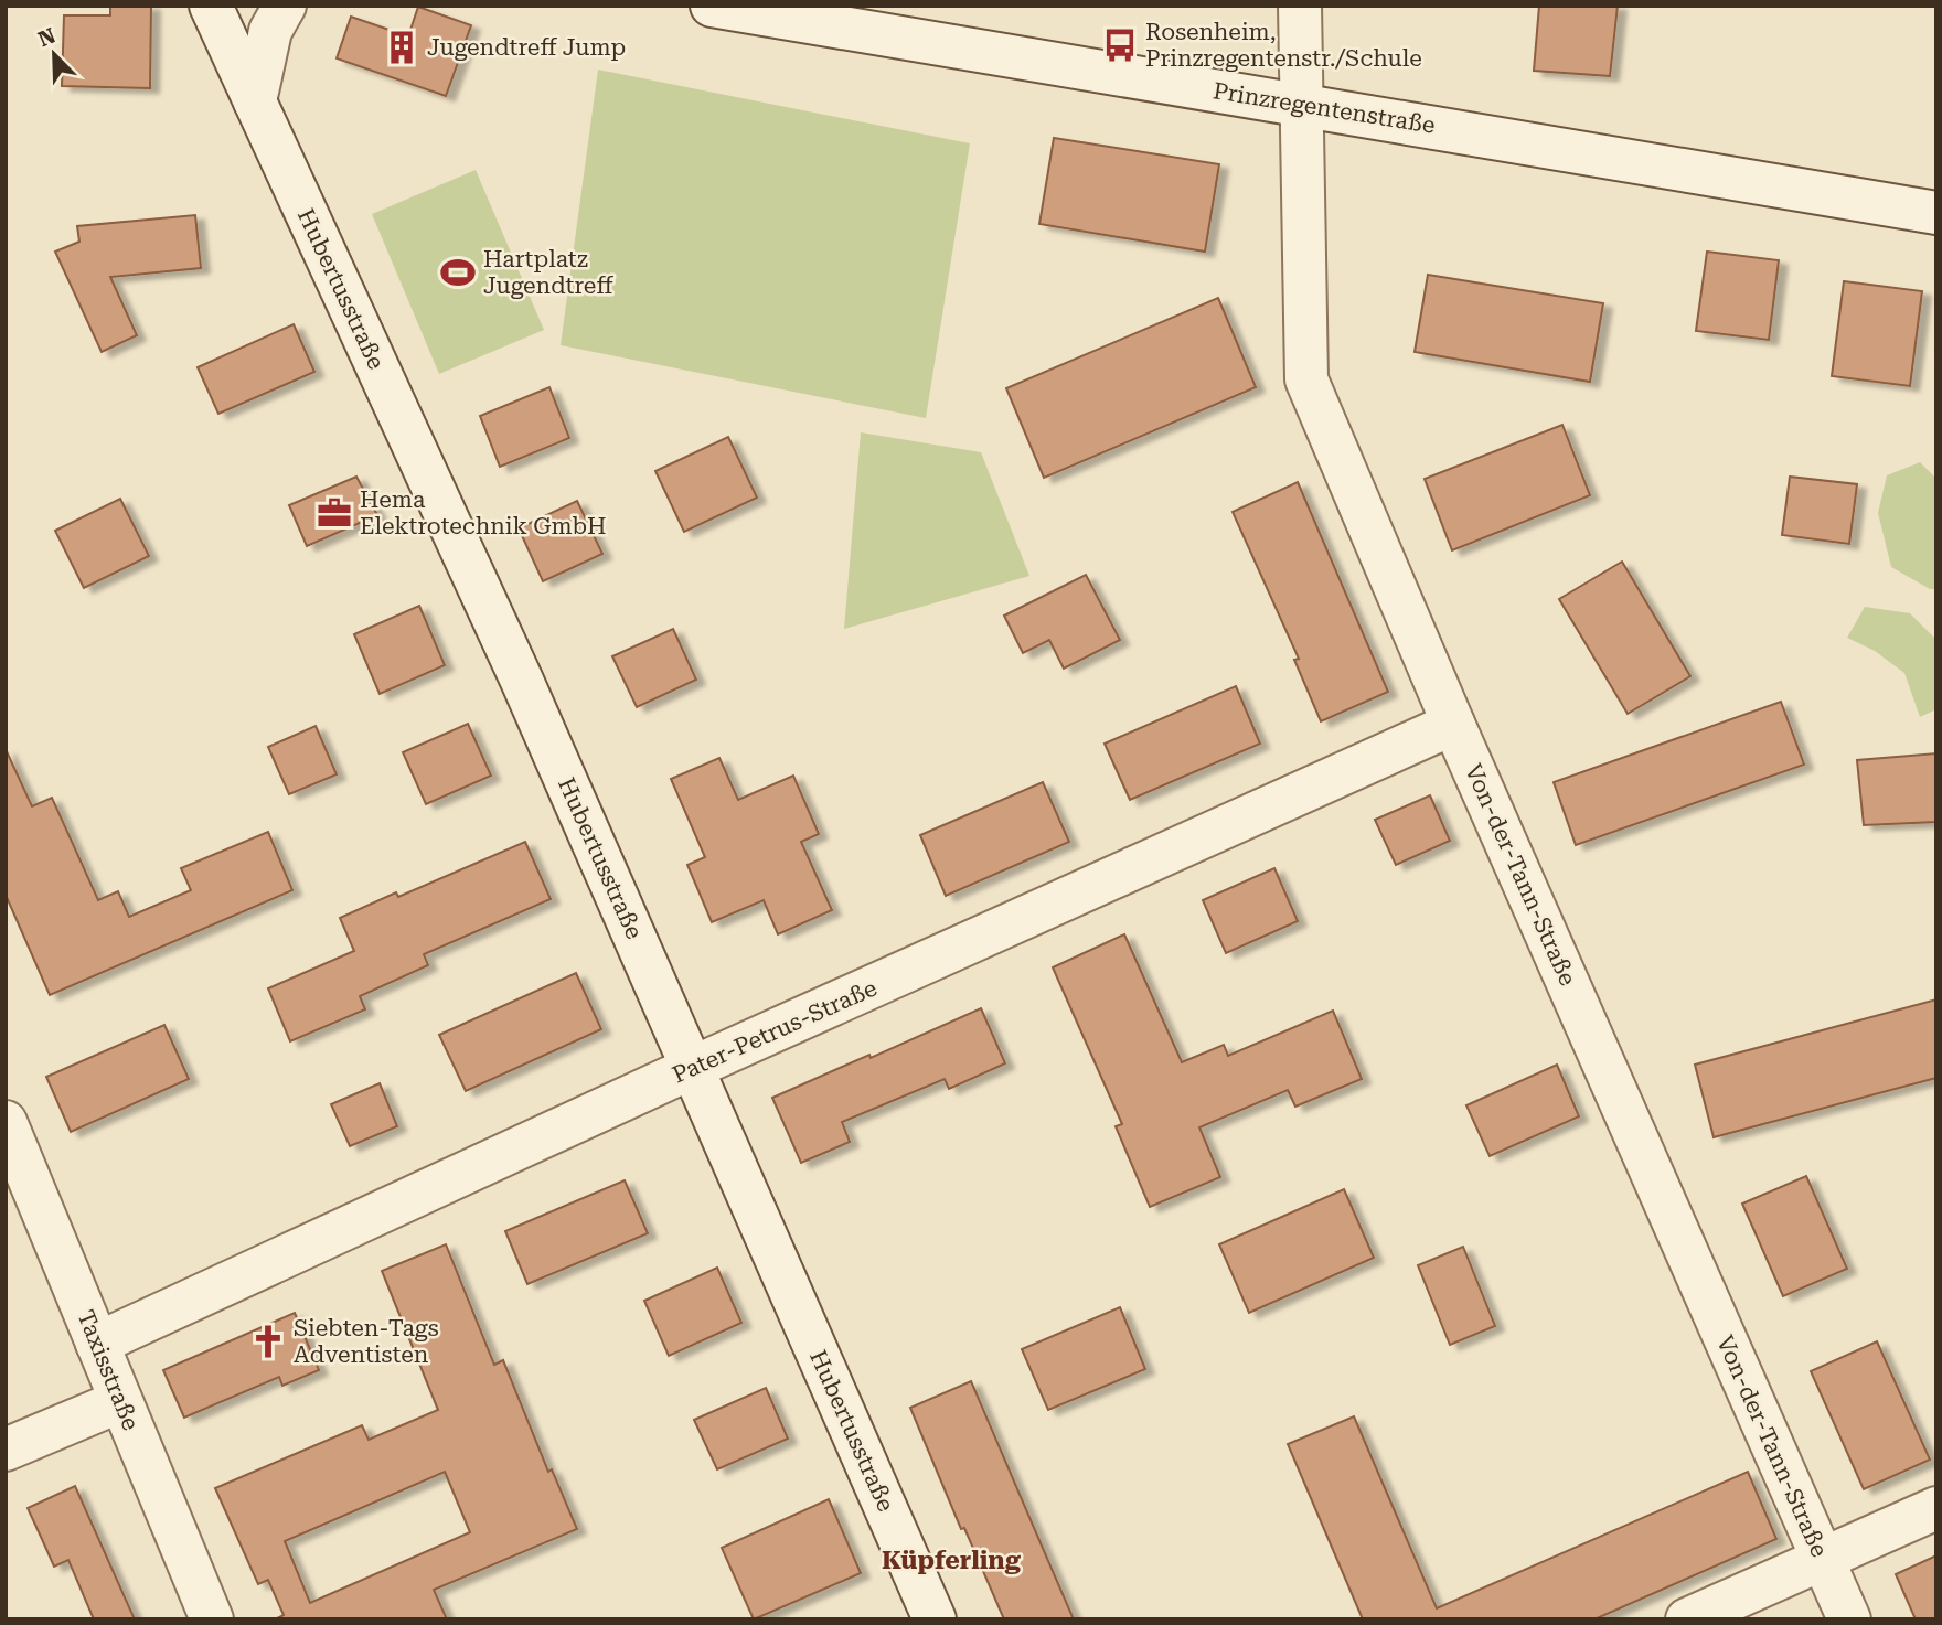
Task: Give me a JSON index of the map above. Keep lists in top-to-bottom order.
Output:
{
  "streets": {
    "street": [
      "Prinzregentenstraße",
      "Hubertusstraße",
      "Von-der-Tann-Straße",
      "Pater-Petrus-Straße",
      "Taxisstraße"
    ]
  },
  "crossings": [
    ["Prinzregentenstraße", "Von-der-Tann-Straße"],
    ["Hubertusstraße", "Pater-Petrus-Straße"],
    ["Von-der-Tann-Straße", "Pater-Petrus-Straße"],
    ["Pater-Petrus-Straße", "Taxisstraße"]
  ],
  "districts": ["Küpferling"],
  "places": {
    "bus stop": ["Rosenheim, Prinzregentenstr./Schule"],
    "building": ["Jugendtreff Jump"],
    "sports": ["Hartplatz Jugendtreff"],
    "office": ["Hema Elektrotechnik GmbH"],
    "church": ["Siebten-Tags Adventisten"]
  },
  "north": "top left"
}
